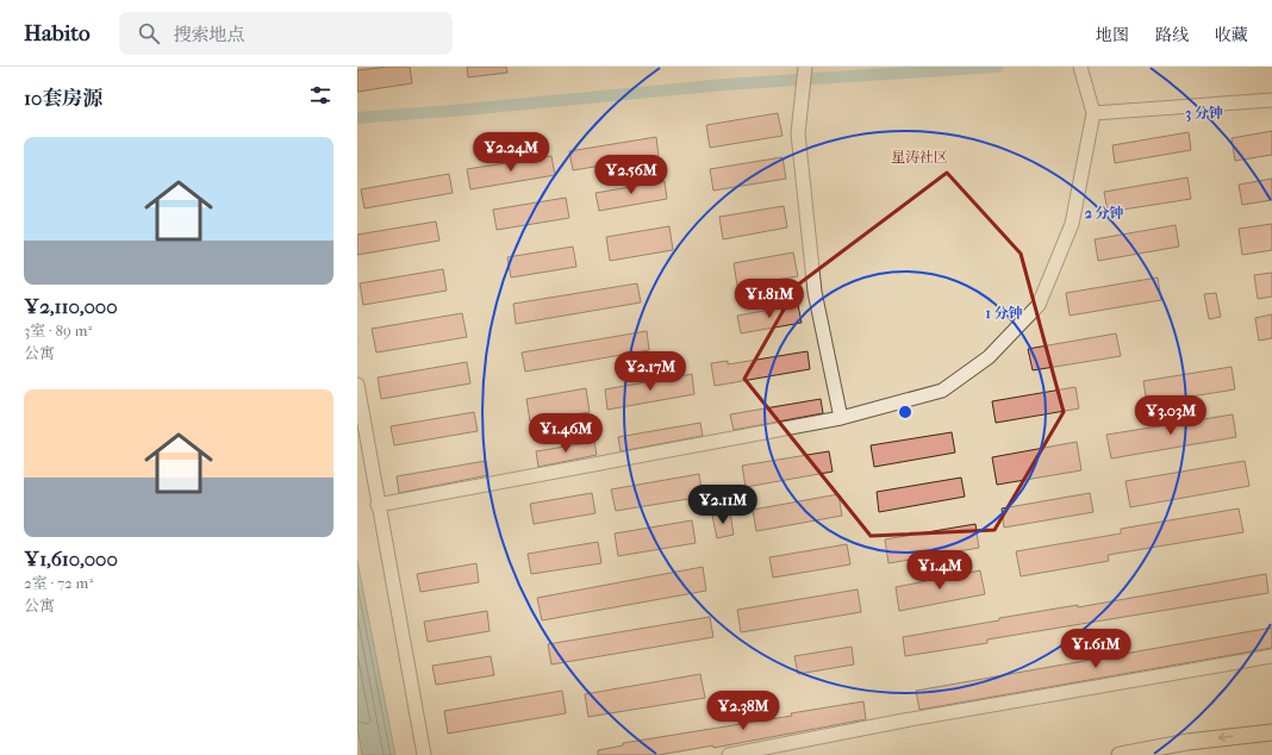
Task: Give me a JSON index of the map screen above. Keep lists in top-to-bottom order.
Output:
{
  "districts": ["星涛社区"],
  "page": {
    "header": "Habito",
    "search": "搜索地点",
    "nav": ["地图", "路线", "收藏"],
    "heading": "10套房源",
    "list": [
      {
        "name": "¥2,110,000",
        "note": "3室 · 89 m² · 公寓"
      },
      {
        "name": "¥1,610,000",
        "note": "2室 · 72 m² · 公寓"
      }
    ],
    "price": [
      "¥2.24M",
      "¥2.56M",
      "¥1.81M",
      "¥2.17M",
      "¥3.03M",
      "¥1.46M",
      "¥2.11M",
      "¥1.4M",
      "¥1.61M",
      "¥2.38M"
    ]
  },
  "rings": ["3 分钟", "2 分钟", "1 分钟"]
}
